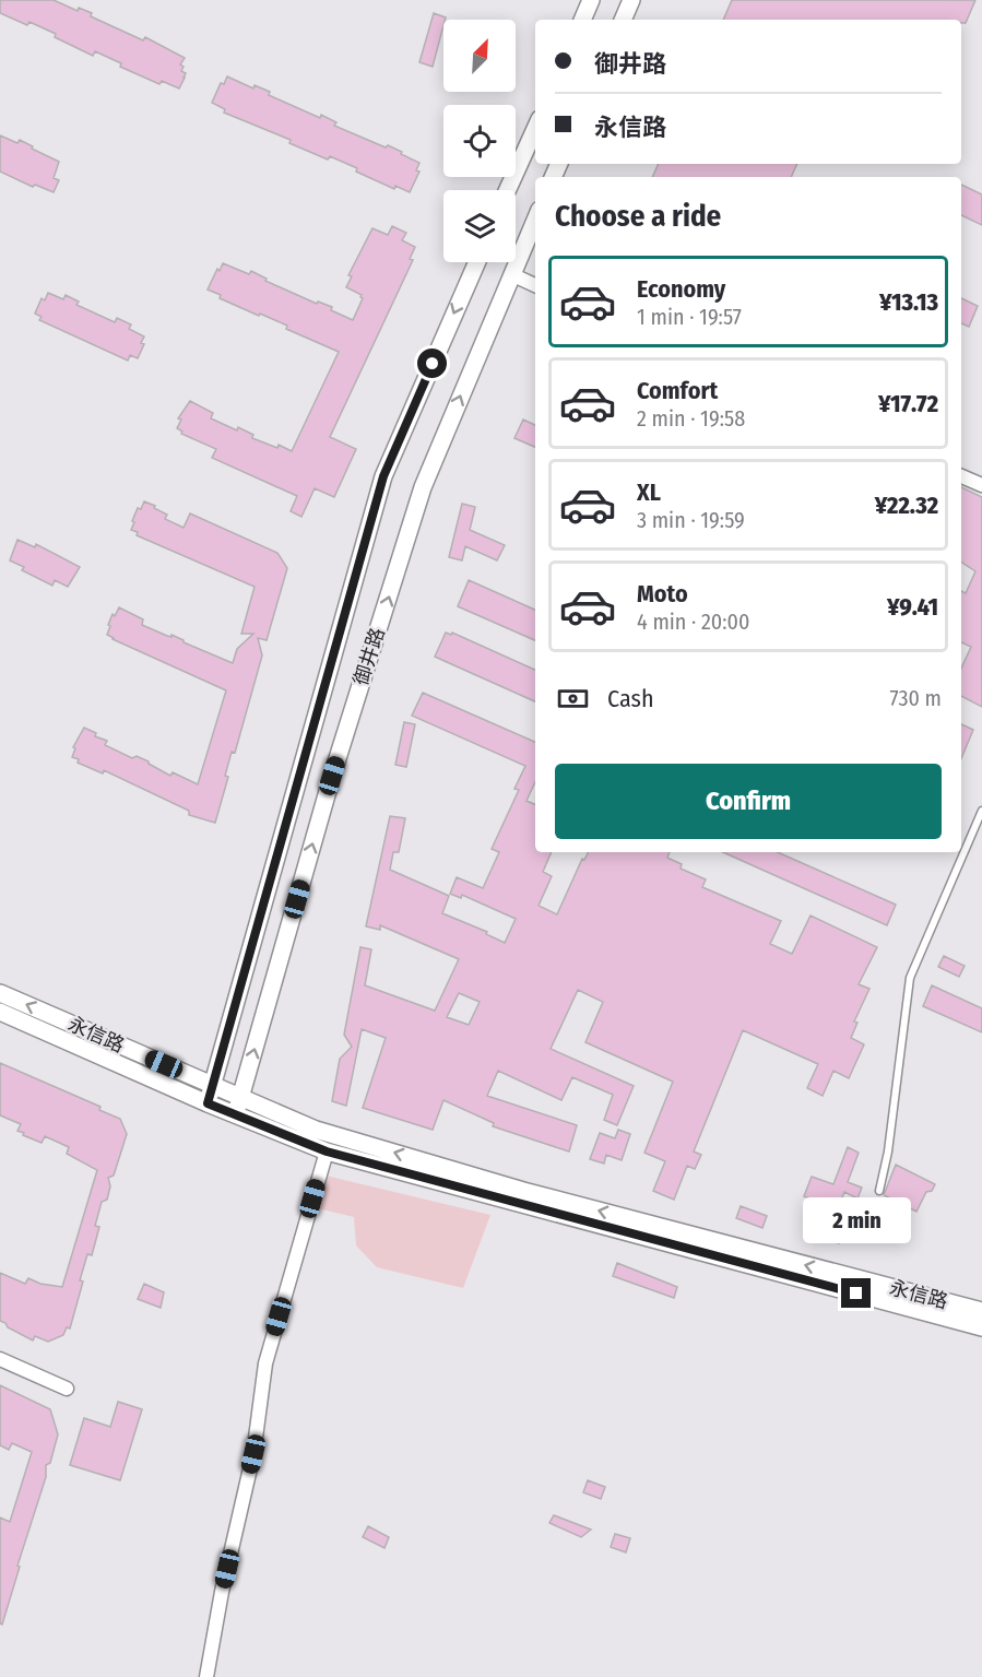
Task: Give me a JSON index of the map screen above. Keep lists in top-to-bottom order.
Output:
{
  "streets": {
    "street": ["御井路", "永信路"]
  },
  "crossings": [
    ["御井路", "永信路"]
  ],
  "north": "top right",
  "page": {
    "banner": ["御井路", "永信路"],
    "heading": "Choose a ride",
    "list": [
      {
        "name": "Economy",
        "note": "1 min · 19:57",
        "value": "¥13.13"
      },
      {
        "name": "Comfort",
        "note": "2 min · 19:58",
        "value": "¥17.72"
      },
      {
        "name": "XL",
        "note": "3 min · 19:59",
        "value": "¥22.32"
      },
      {
        "name": "Moto",
        "note": "4 min · 20:00",
        "value": "¥9.41"
      }
    ],
    "pay": ["Cash", "730 m"],
    "buttons": "Confirm",
    "bubble": "2 min"
  }
}
